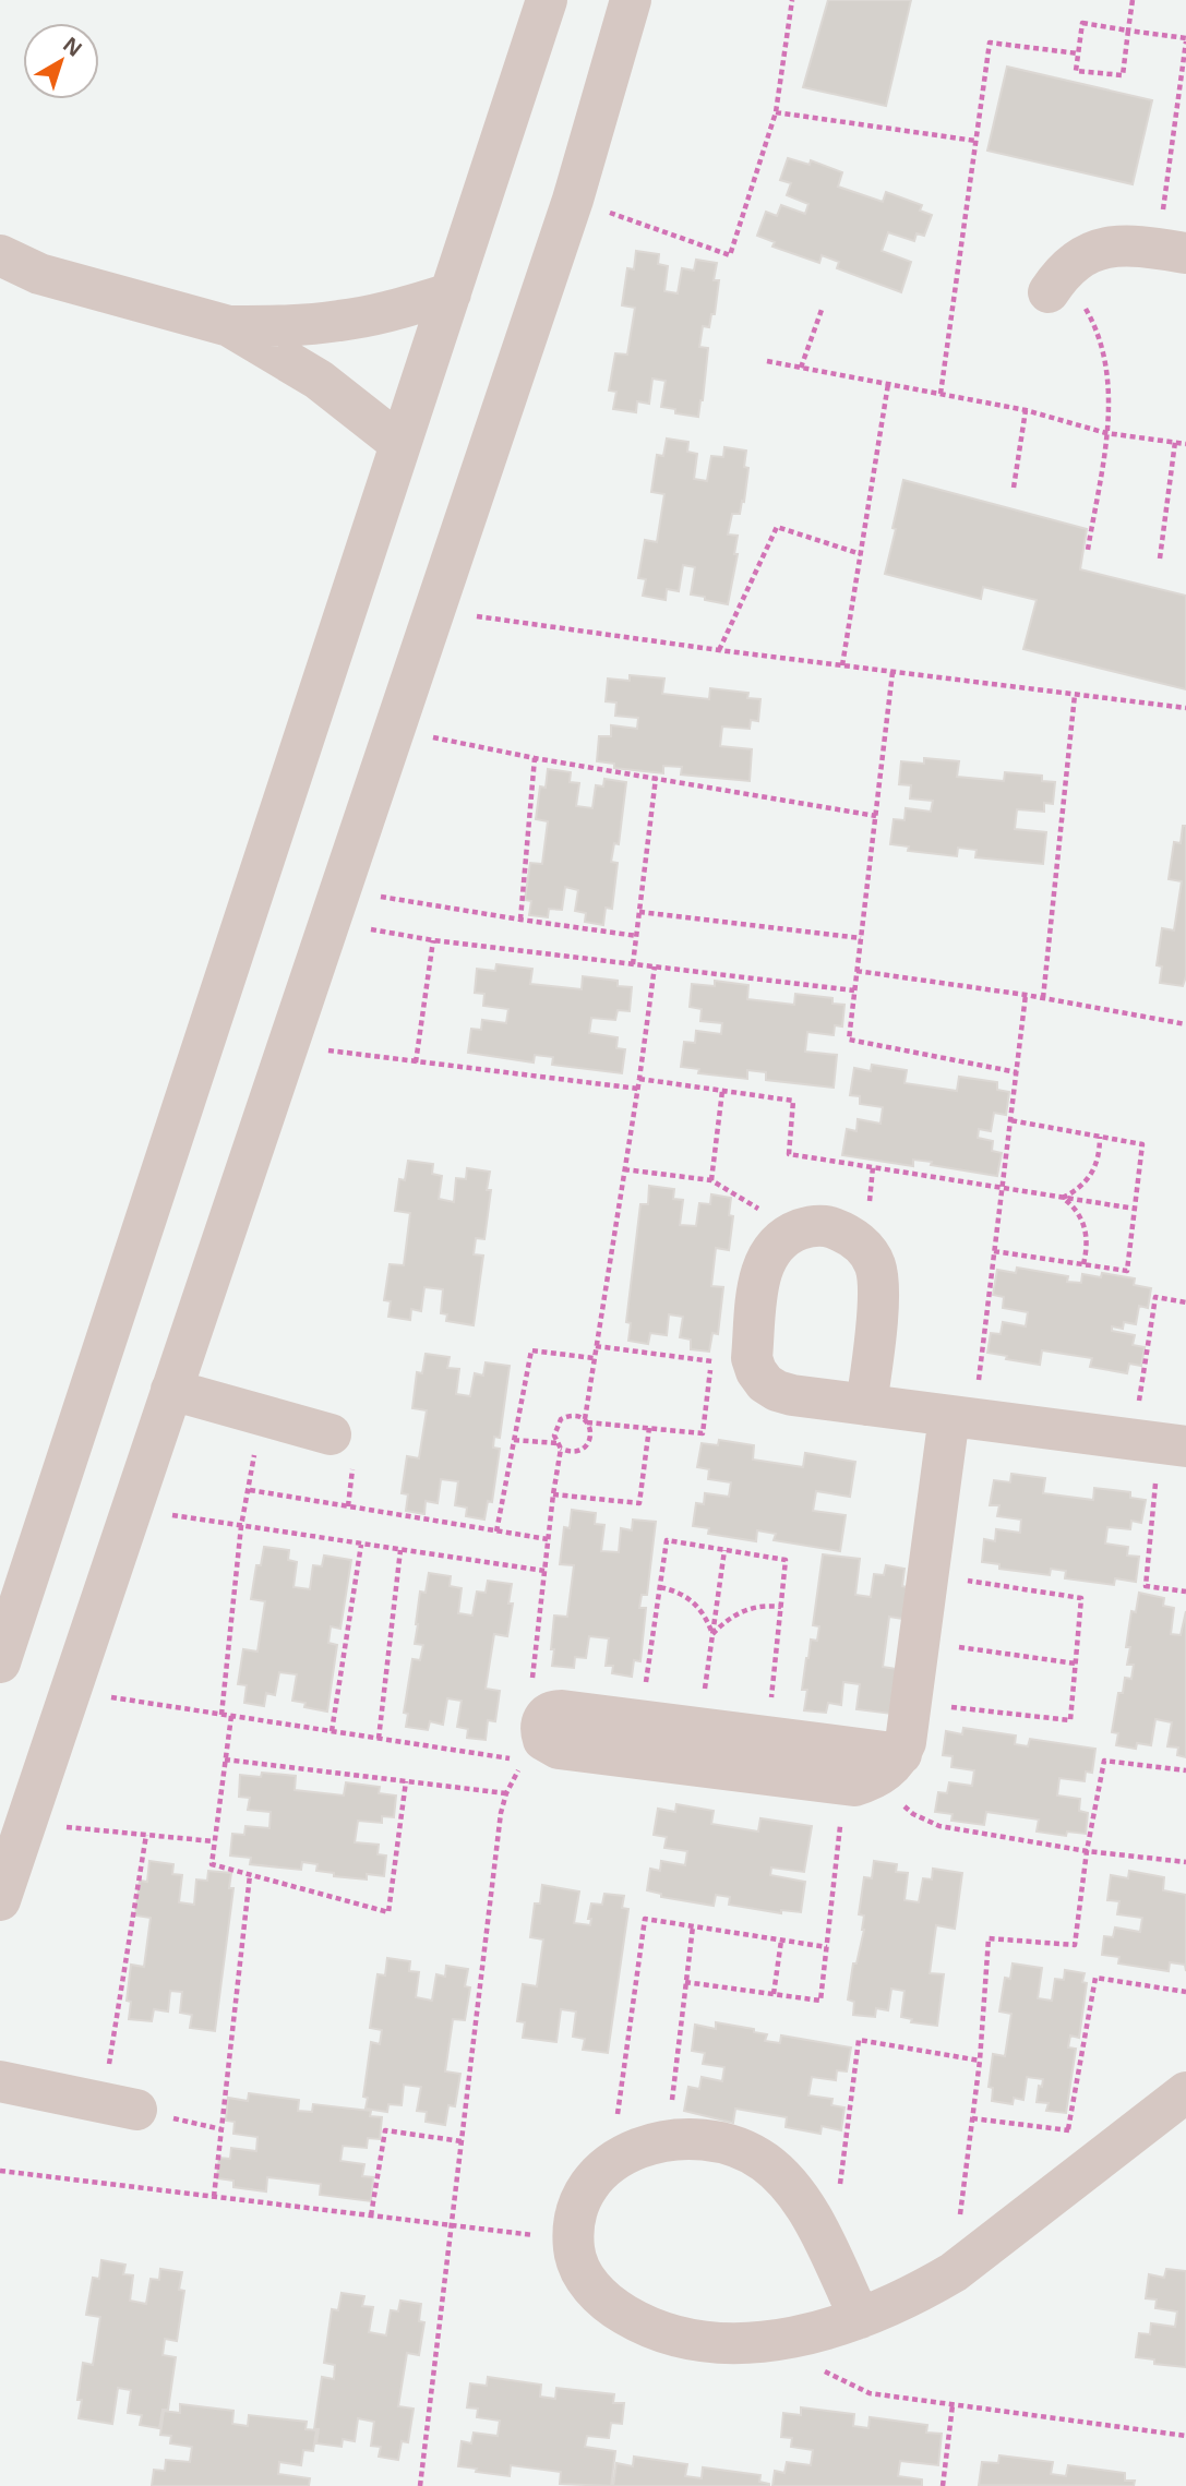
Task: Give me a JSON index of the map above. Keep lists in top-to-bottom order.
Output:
{
  "north": "top right"
}
